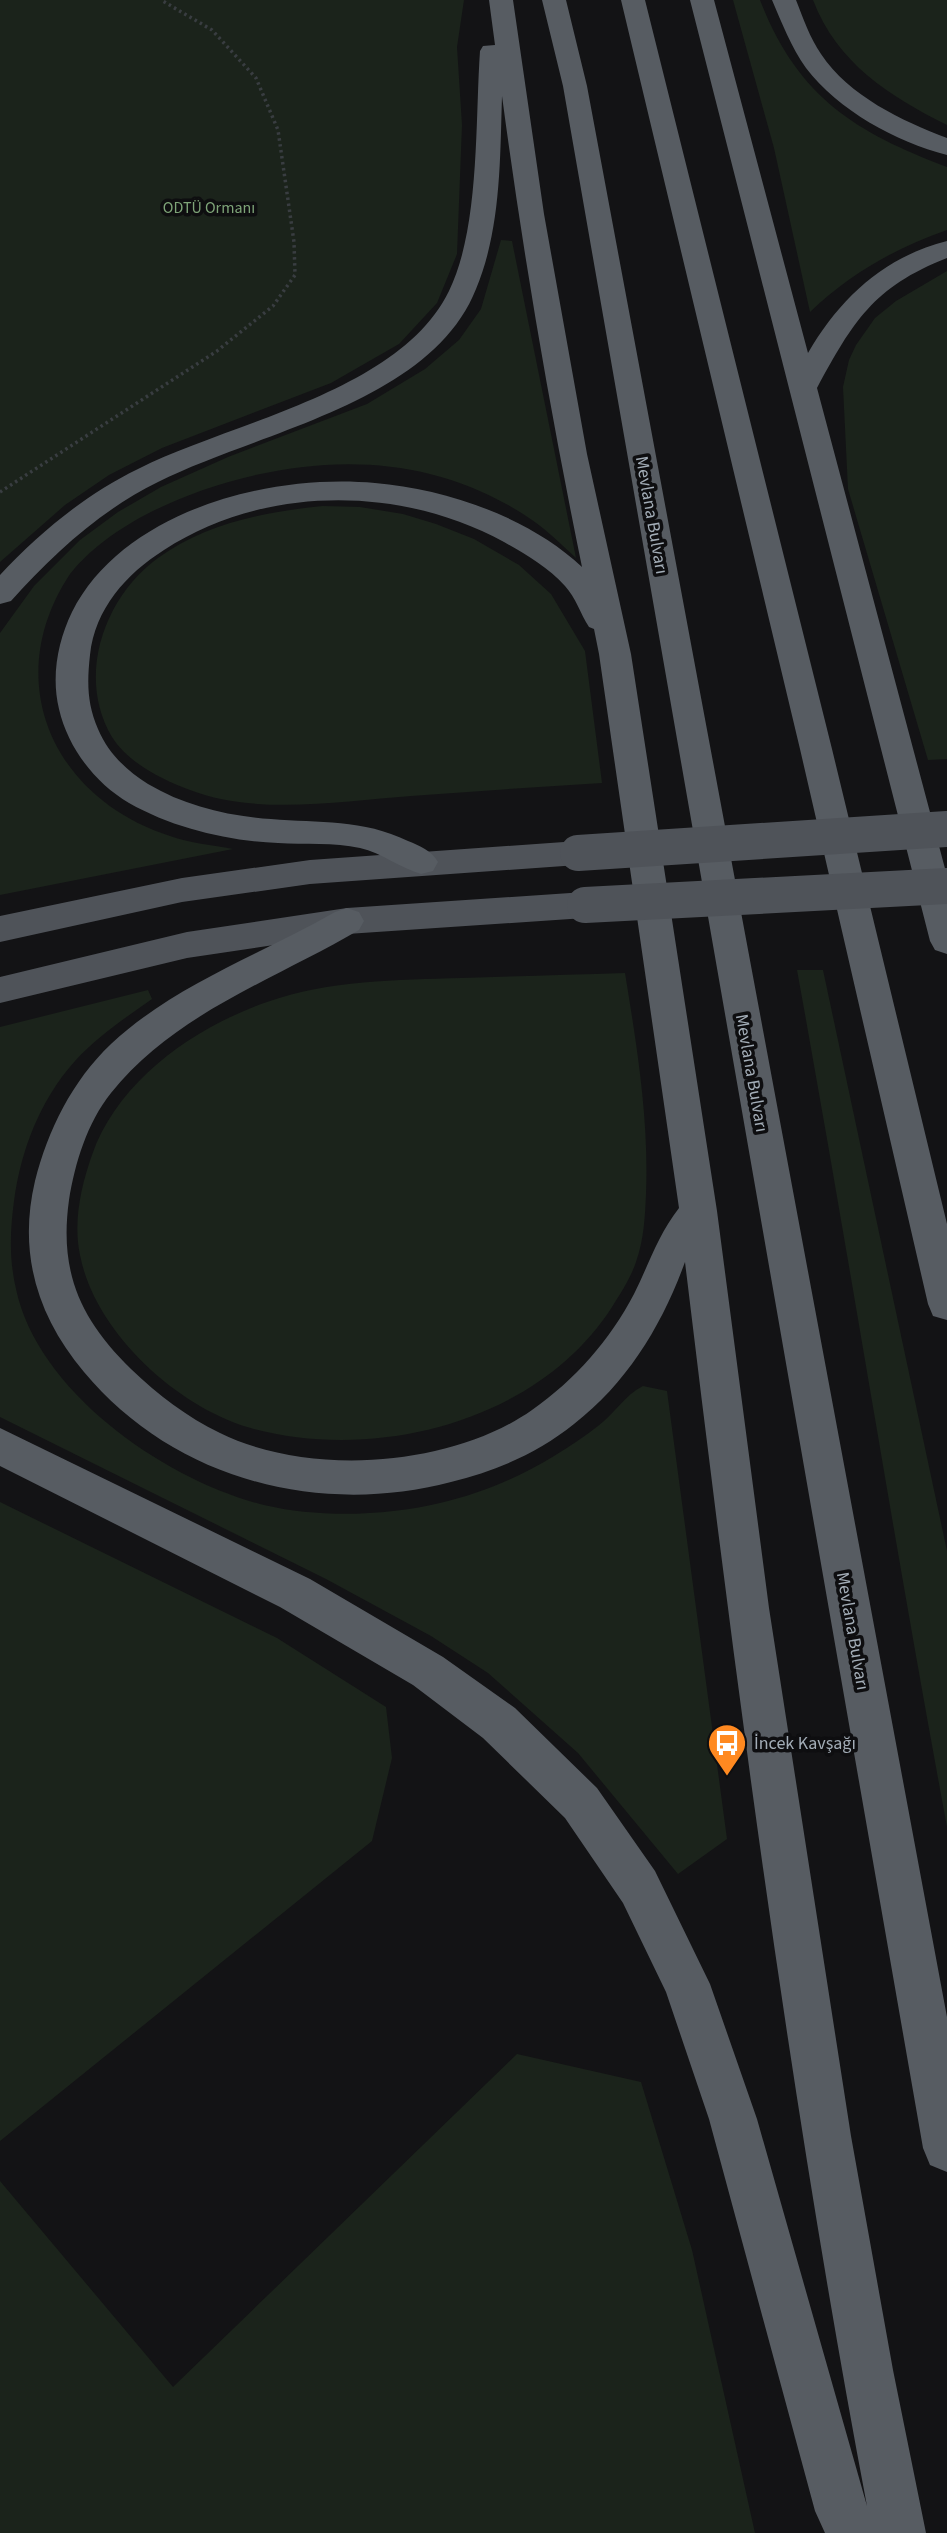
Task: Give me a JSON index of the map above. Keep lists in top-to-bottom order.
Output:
{
  "streets": {
    "highway": ["Mevlana Bulvarı"]
  },
  "parks": ["ODTÜ Ormanı"],
  "places": {
    "bus stop": ["İncek Kavşağı"]
  }
}
